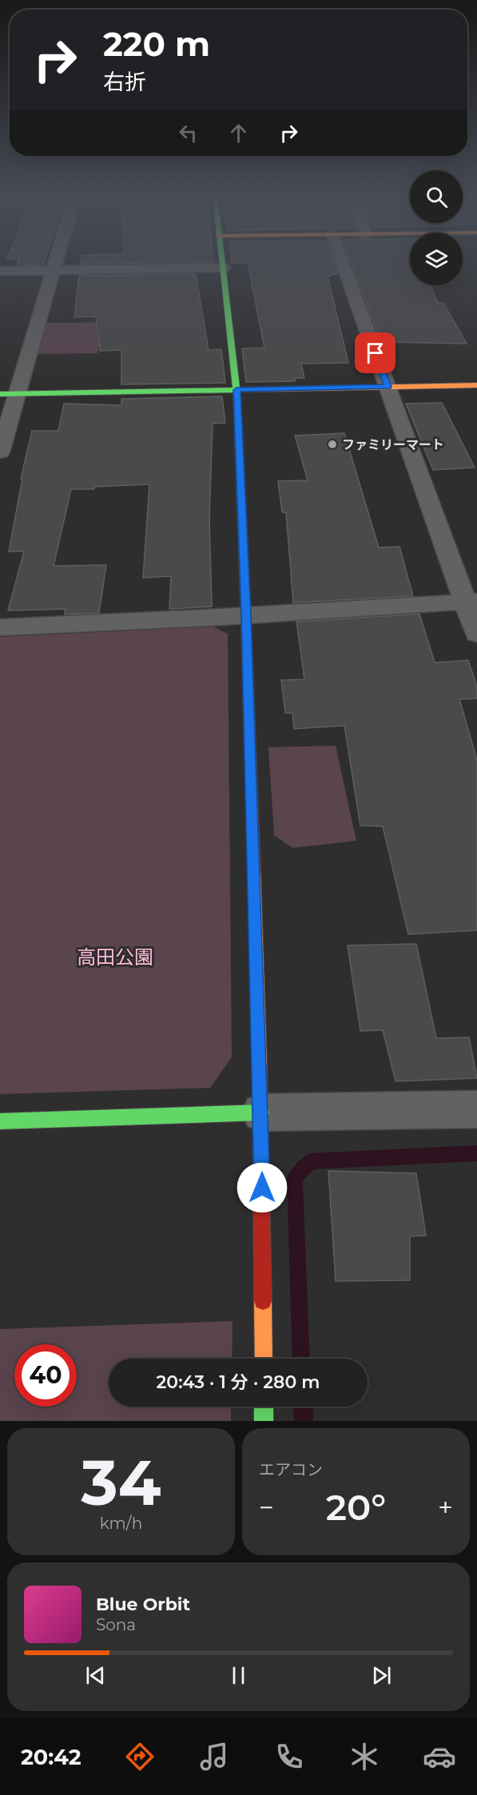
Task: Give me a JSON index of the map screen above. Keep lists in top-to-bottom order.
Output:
{
  "parks": ["高田公園"],
  "places": ["ファミリーマート"],
  "page": {
    "turn": ["220 m", "右折"],
    "limit": "40",
    "trip": "20:43 · 1 分 · 280 m",
    "tile": [
      ["34", "km/h"],
      "エアコン"
    ],
    "heat": ["−", "20°", "+"],
    "song": ["Blue Orbit", "Sona"],
    "tabs": "20:42"
  }
}
